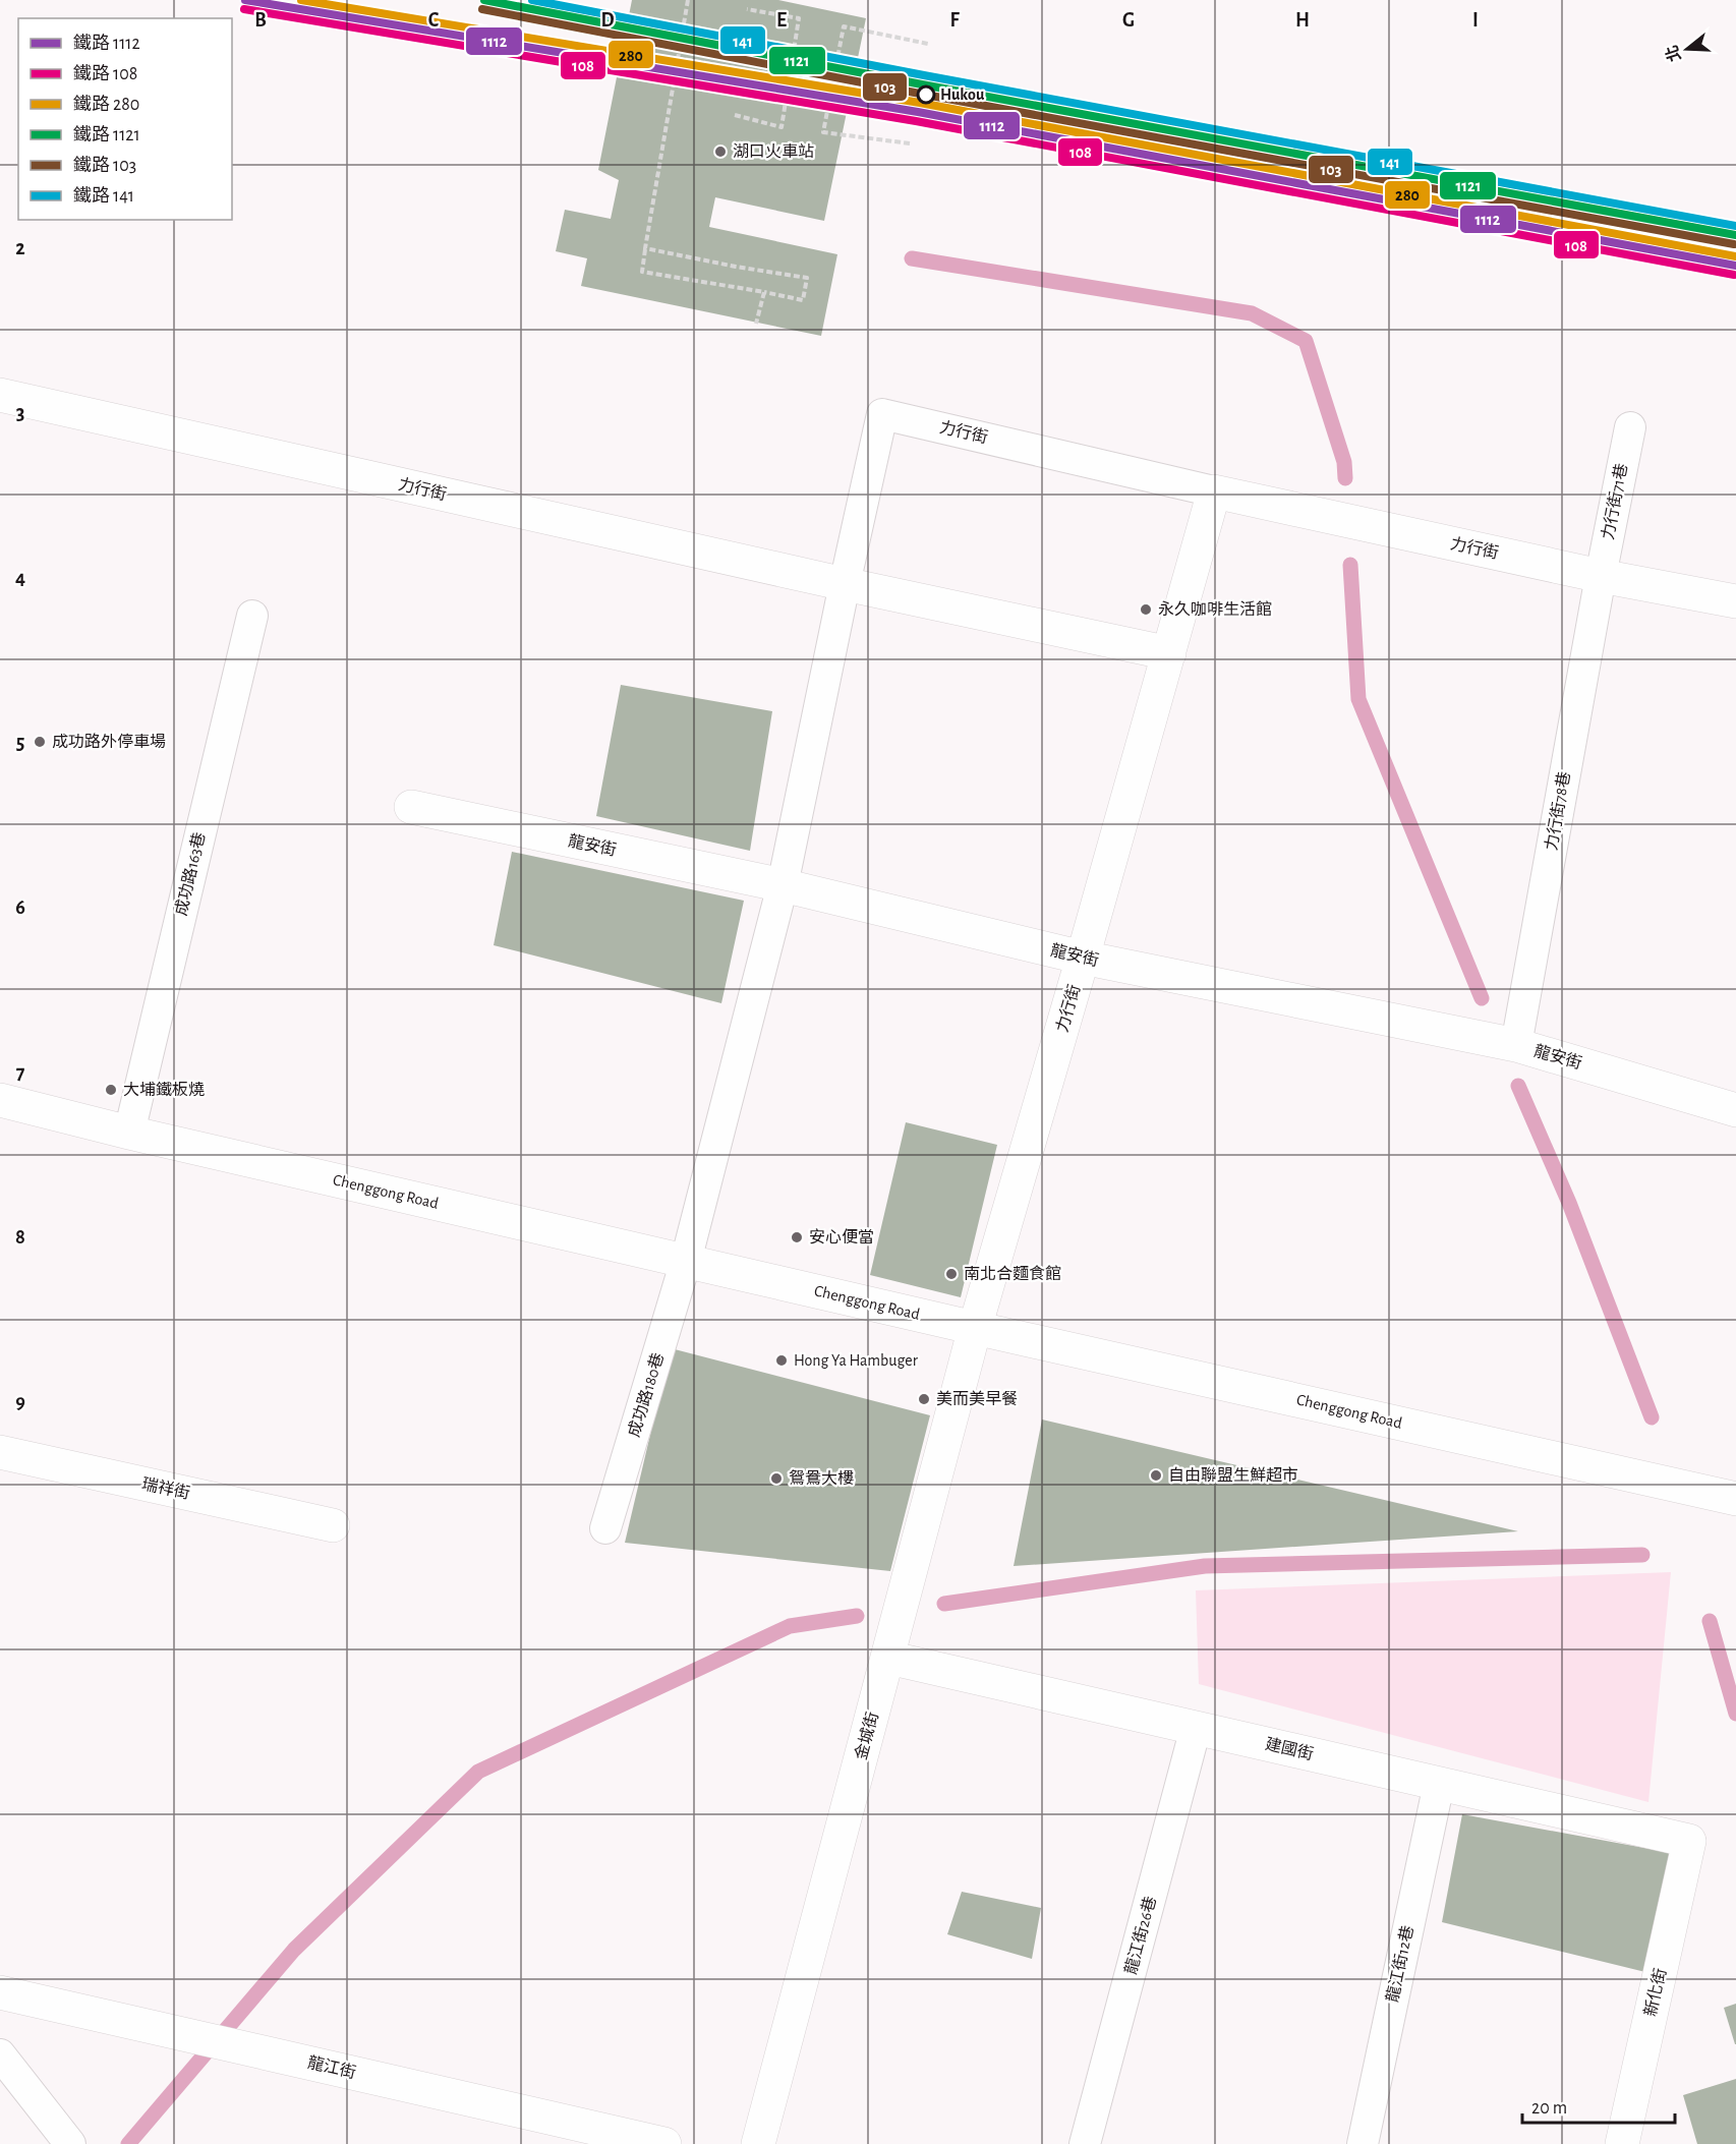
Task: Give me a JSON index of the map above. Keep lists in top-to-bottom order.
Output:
{
  "streets": {
    "street": [
      "力行街",
      "龍安街",
      "Chenggong Road",
      "瑞祥街",
      "金城街",
      "建國街",
      "新化街",
      "龍江街"
    ],
    "lane": [
      "力行街71巷",
      "力行街78巷",
      "成功路163巷",
      "成功路180巷",
      "龍江街26巷",
      "龍江街12巷"
    ]
  },
  "crossings": [
    ["力行街", "力行街71巷"],
    ["力行街", "力行街78巷"],
    ["力行街", "龍安街"],
    ["力行街", "Chenggong Road"],
    ["力行街", "成功路180巷"],
    ["力行街", "金城街"],
    ["力行街71巷", "力行街78巷"],
    ["力行街78巷", "龍安街"],
    ["龍安街", "成功路180巷"],
    ["成功路163巷", "Chenggong Road"],
    ["Chenggong Road", "成功路180巷"],
    ["Chenggong Road", "金城街"],
    ["金城街", "建國街"],
    ["建國街", "龍江街26巷"],
    ["建國街", "龍江街12巷"],
    ["建國街", "新化街"]
  ],
  "places": [
    "Hukou",
    "湖口火車站",
    "永久咖啡生活館",
    "成功路外停車場",
    "大埔鐵板燒",
    "安心便當",
    "南北合麵食館",
    "Hong Ya Hambuger",
    "美而美早餐",
    "自由聯盟生鮮超市",
    "鴛鴦大樓"
  ],
  "lines": [
    "rail line 1112",
    "rail line 280",
    "rail line 1121",
    "rail line 141",
    "rail line 108",
    "rail line 103"
  ],
  "legend": [
    "鐵路 1112",
    "鐵路 108",
    "鐵路 280",
    "鐵路 1121",
    "鐵路 103",
    "鐵路 141"
  ],
  "scale_bar": "20 m",
  "north": "left",
  "grid": {
    "columns": [
      "B",
      "C",
      "D",
      "E",
      "F",
      "G",
      "H",
      "I"
    ],
    "rows": [
      "2",
      "3",
      "4",
      "5",
      "6",
      "7",
      "8",
      "9"
    ]
  }
}
